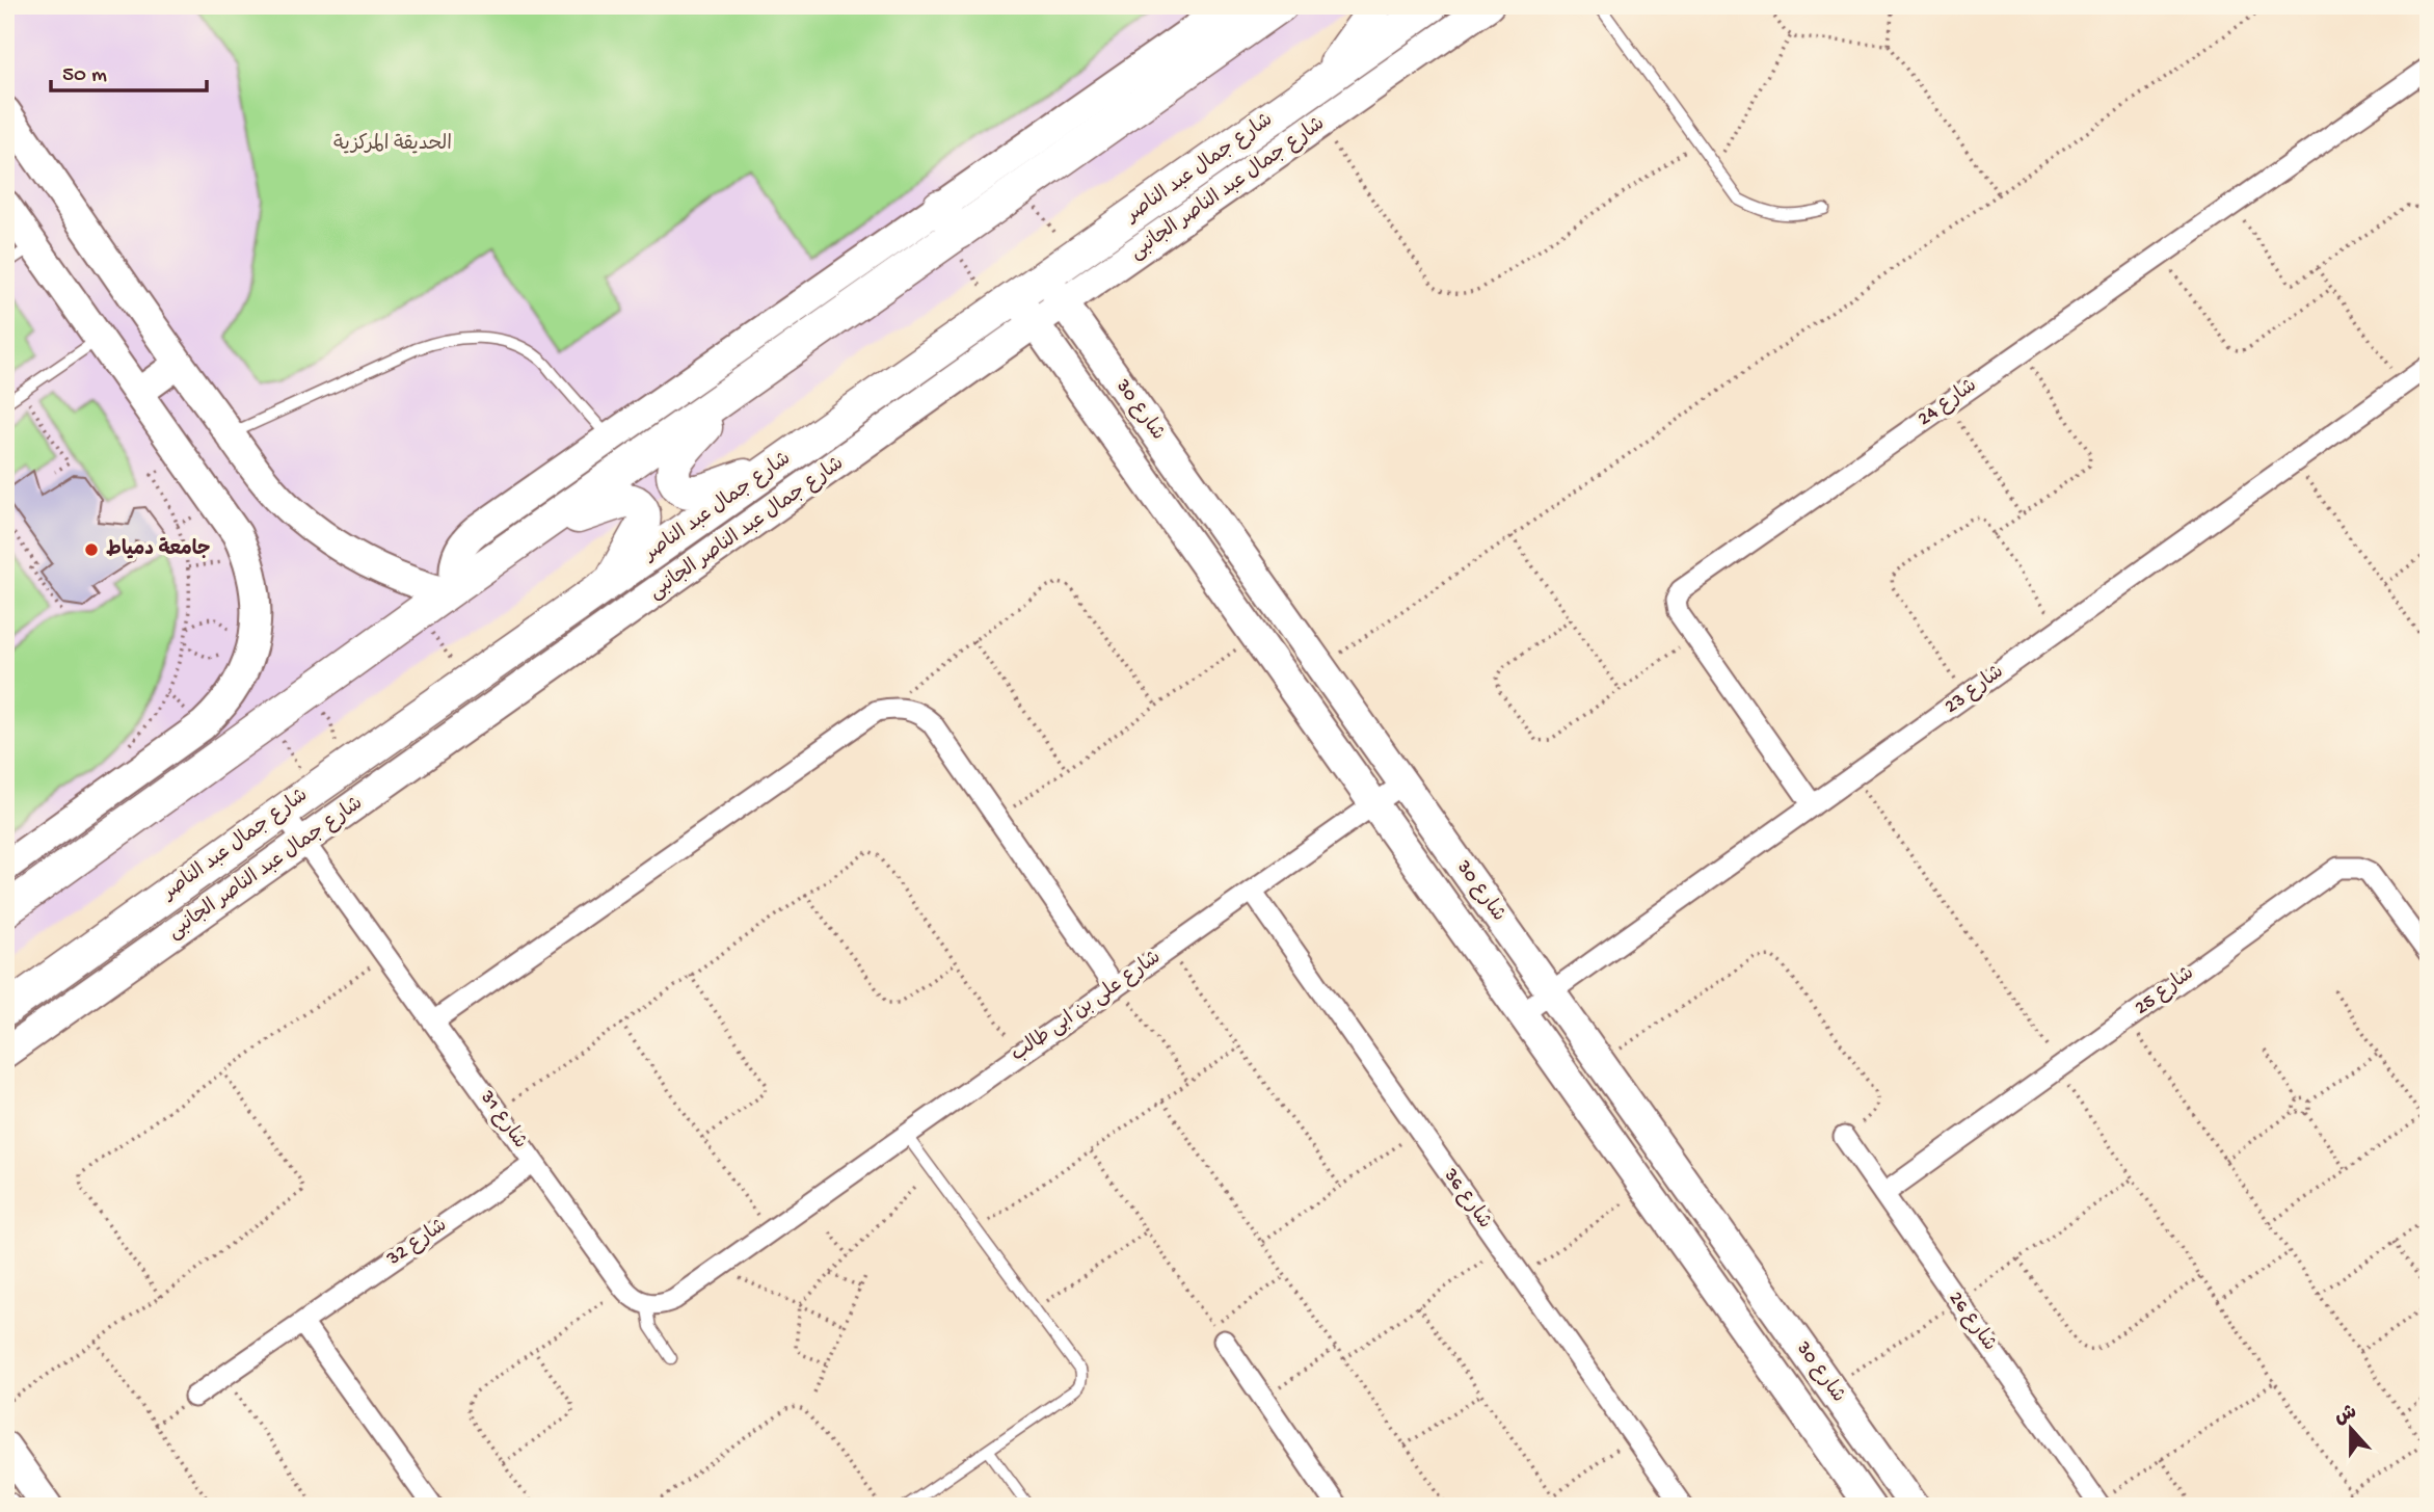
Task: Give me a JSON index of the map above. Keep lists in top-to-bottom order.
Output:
{
  "streets": {
    "main road": ["شارع جمال عبد الناصر", "شارع جمال عبد الناصر الجانبى", "شارع 30"],
    "street": [
      "شارع 24",
      "شارع 23",
      "شارع 25",
      "شارع على بن ابى طالب",
      "شارع 31",
      "شارع 36",
      "شارع 32",
      "شارع 26"
    ]
  },
  "crossings": [
    ["شارع جمال عبد الناصر", "شارع جمال عبد الناصر الجانبى"],
    ["شارع جمال عبد الناصر", "شارع 30"],
    ["شارع جمال عبد الناصر", "شارع 31"],
    ["شارع جمال عبد الناصر الجانبى", "شارع 30"],
    ["شارع جمال عبد الناصر الجانبى", "شارع 31"],
    ["شارع 24", "شارع 23"],
    ["شارع 30", "شارع 23"],
    ["شارع 30", "شارع على بن ابى طالب"],
    ["شارع 25", "شارع 26"],
    ["شارع على بن ابى طالب", "شارع 36"],
    ["شارع 31", "شارع 32"]
  ],
  "parks": ["الحديقة المركزية"],
  "places": ["جامعة دمياط"],
  "scale_bar": "50 m",
  "north": "top"
}
